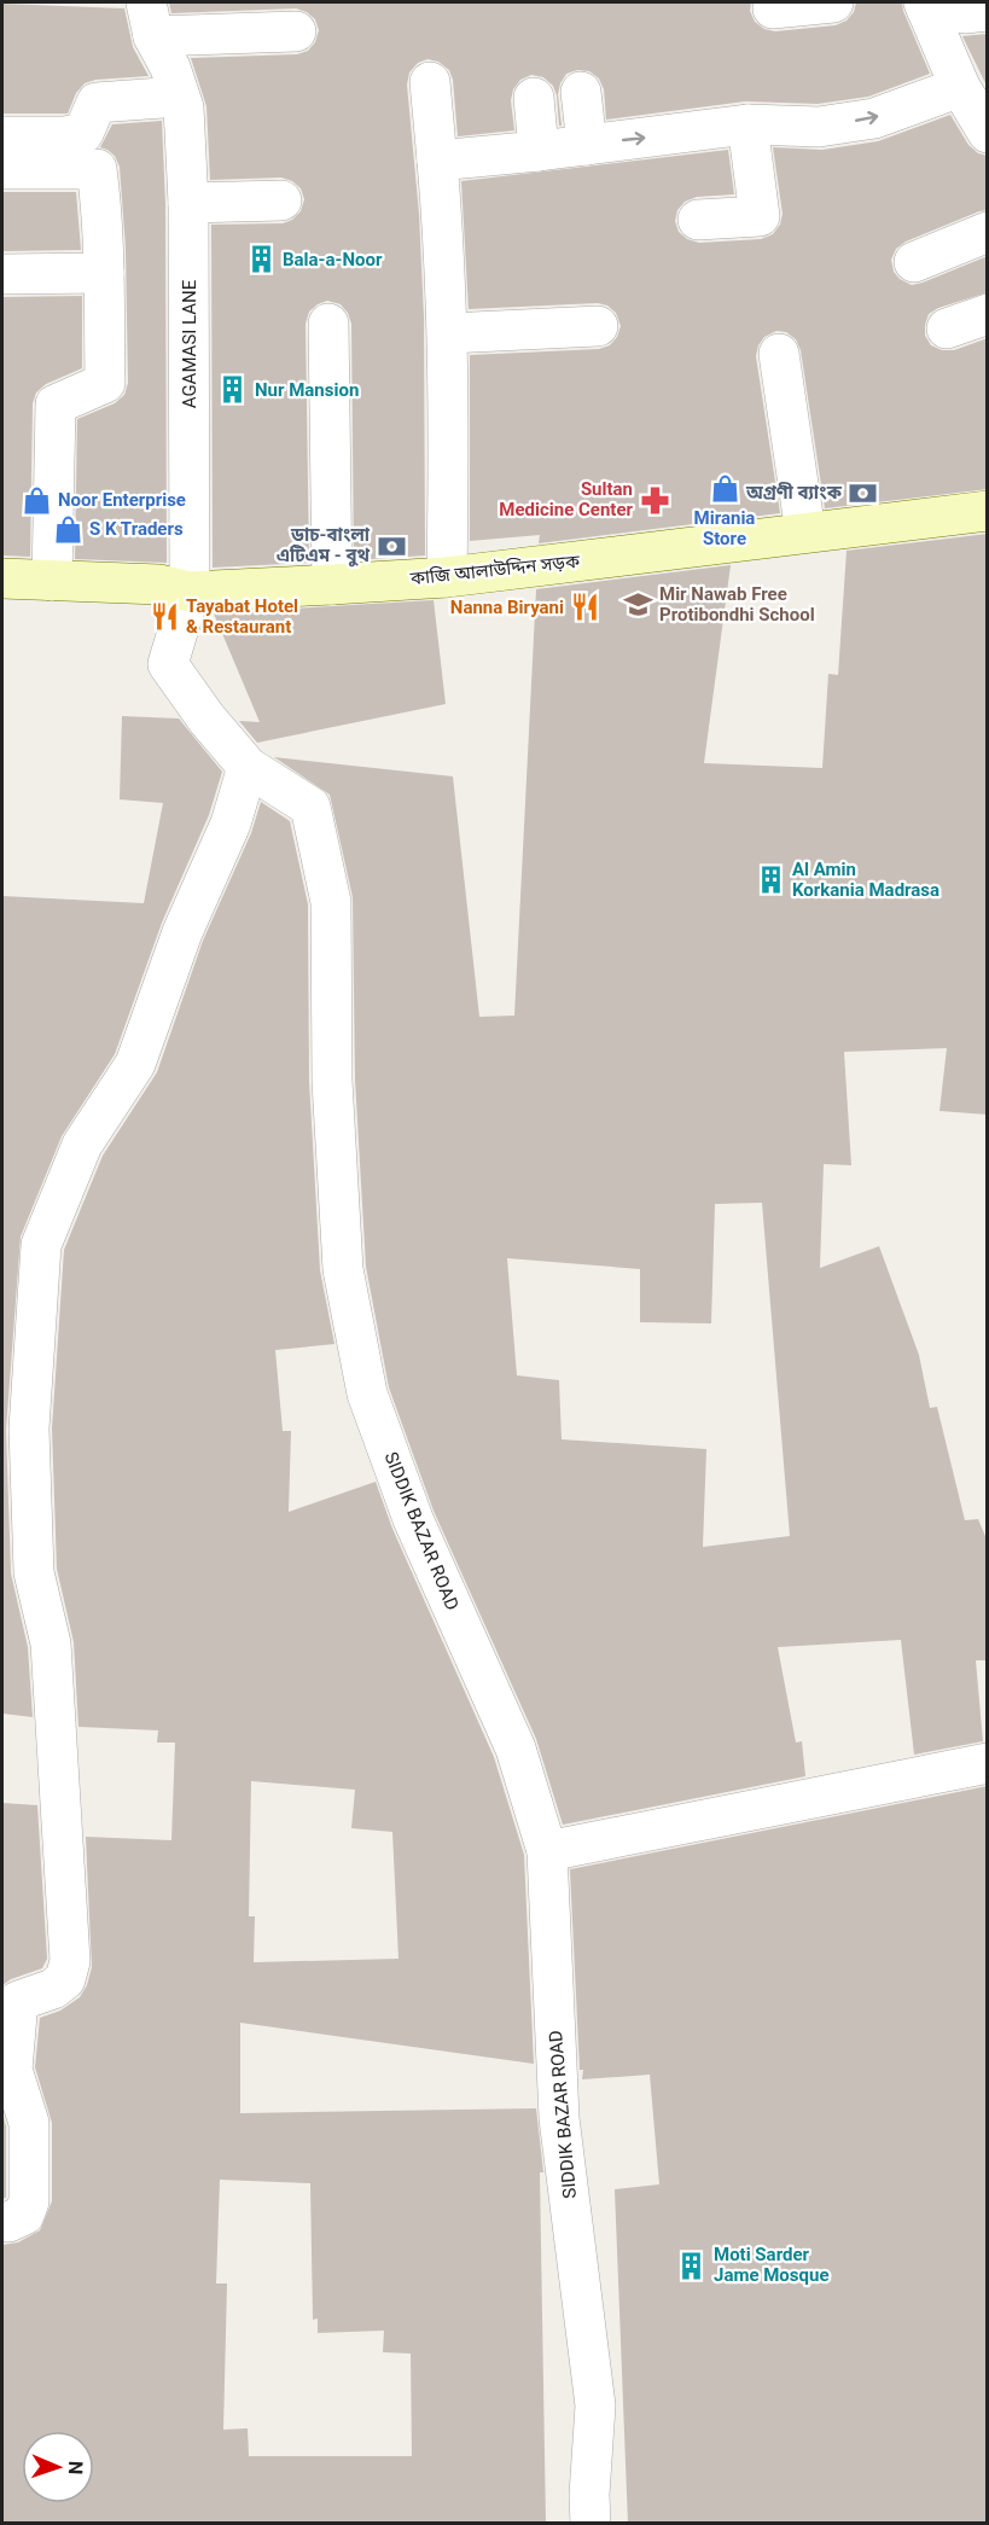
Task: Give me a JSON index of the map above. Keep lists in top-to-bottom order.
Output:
{
  "streets": {
    "street": ["AGAMASI LANE", "কাজি আলাউদ্দিন সড়ক", "SIDDIK BAZAR ROAD"]
  },
  "crossings": [
    ["AGAMASI LANE", "কাজি আলাউদ্দিন সড়ক"],
    ["AGAMASI LANE", "SIDDIK BAZAR ROAD"],
    ["কাজি আলাউদ্দিন সড়ক", "SIDDIK BAZAR ROAD"]
  ],
  "places": {
    "building": [
      "Bala-a-Noor",
      "Nur Mansion",
      "Al Amin Korkania Madrasa",
      "Moti Sarder Jame Mosque"
    ],
    "shop": ["Mirania Store", "Noor Enterprise", "S K Traders"],
    "bank": ["অগ্রণী ব্যাংক", "ডাচ-বাংলা এটিএম - বুথ"],
    "pharmacy": ["Sultan Medicine Center"],
    "school or university": ["Mir Nawab Free Protibondhi School"],
    "restaurant": ["Nanna Biryani", "Tayabat Hotel & Restaurant"]
  },
  "north": "right"
}
